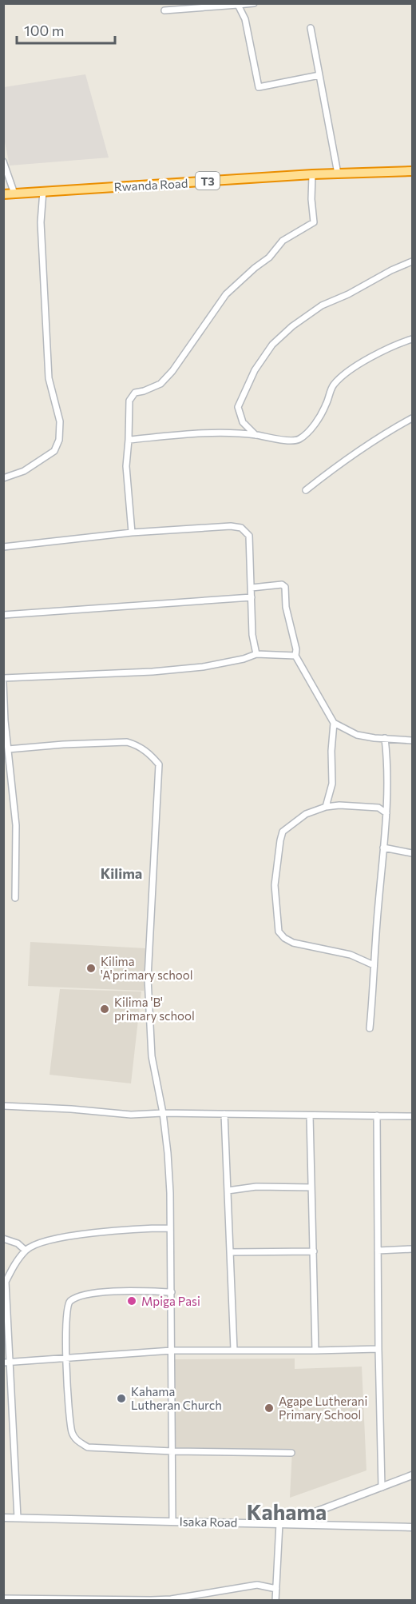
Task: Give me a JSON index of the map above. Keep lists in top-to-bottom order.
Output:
{
  "streets": {
    "highway": ["T3", "Rwanda Road"],
    "street": ["Isaka Road"]
  },
  "districts": ["Kilima", "Kahama"],
  "places": [
    "Kilima 'A'primary school",
    "Kilima 'B' primary school",
    "Mpiga Pasi",
    "Kahama Lutheran Church",
    "Agape Lutherani Primary School"
  ],
  "scale_bar": "100 m"
}
